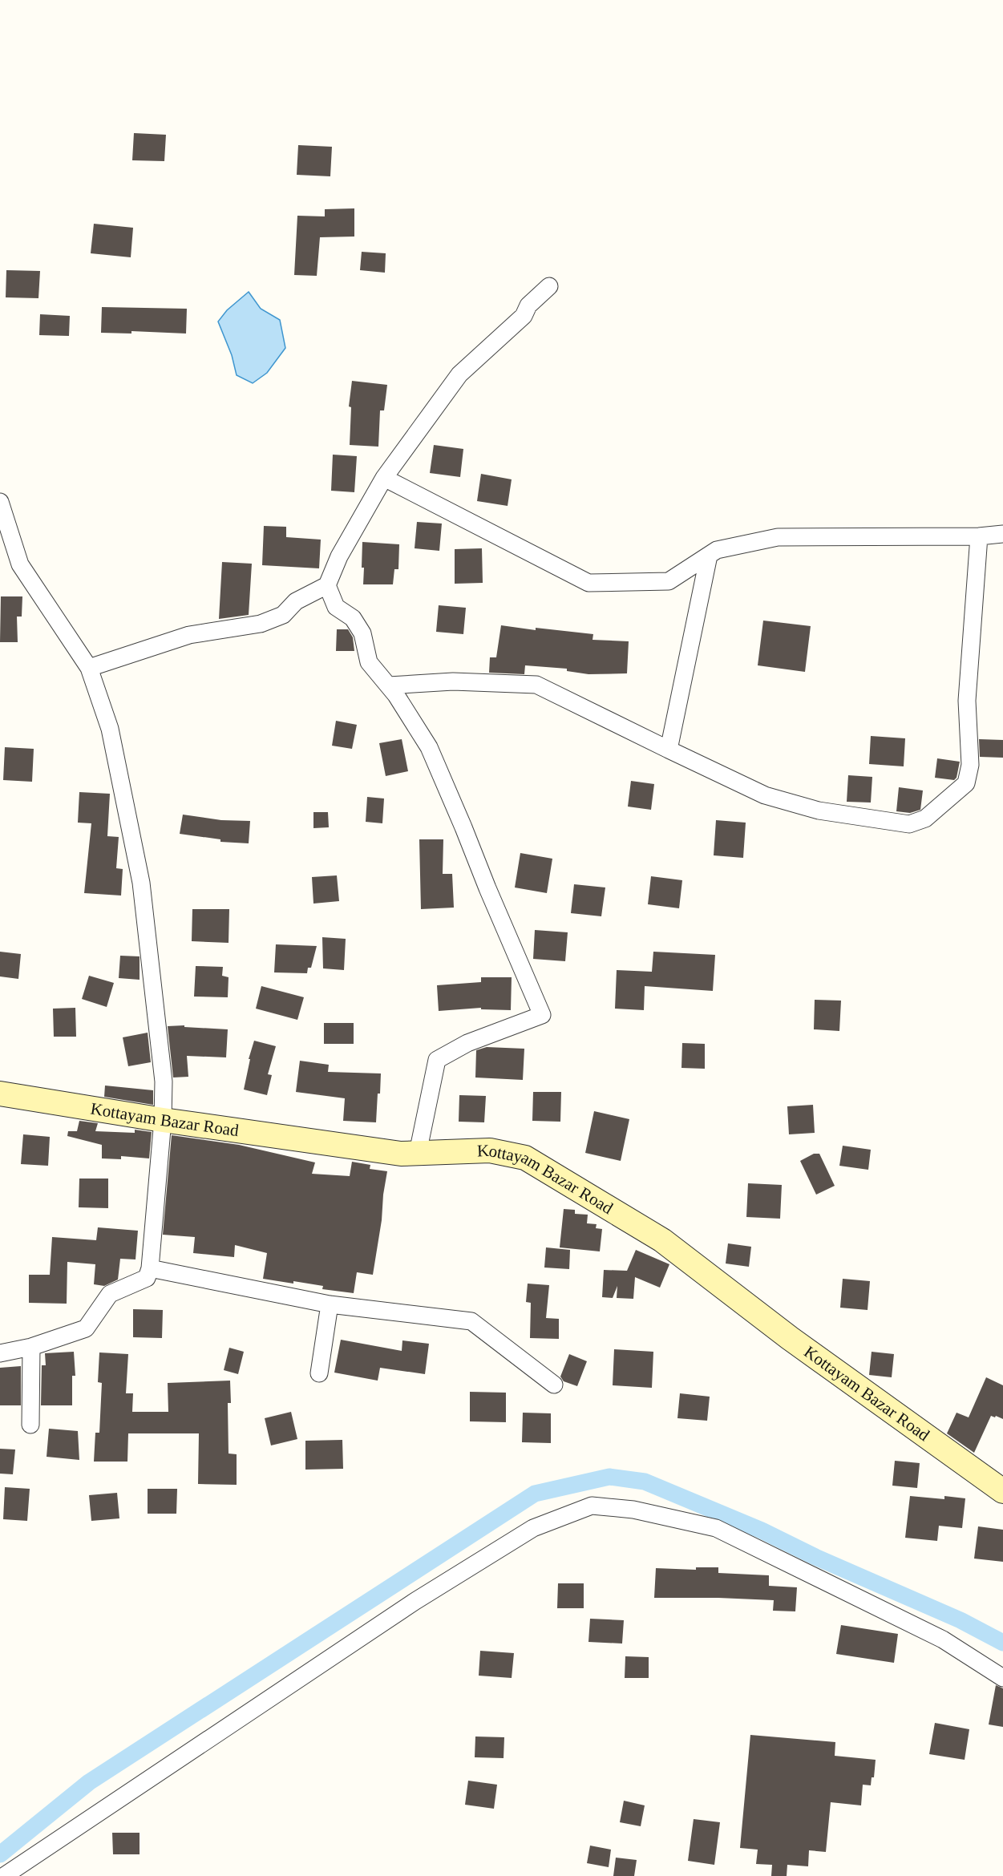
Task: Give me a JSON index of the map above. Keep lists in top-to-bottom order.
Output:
{
  "streets": {
    "main road": ["Kottayam Bazar Road"]
  }
}
